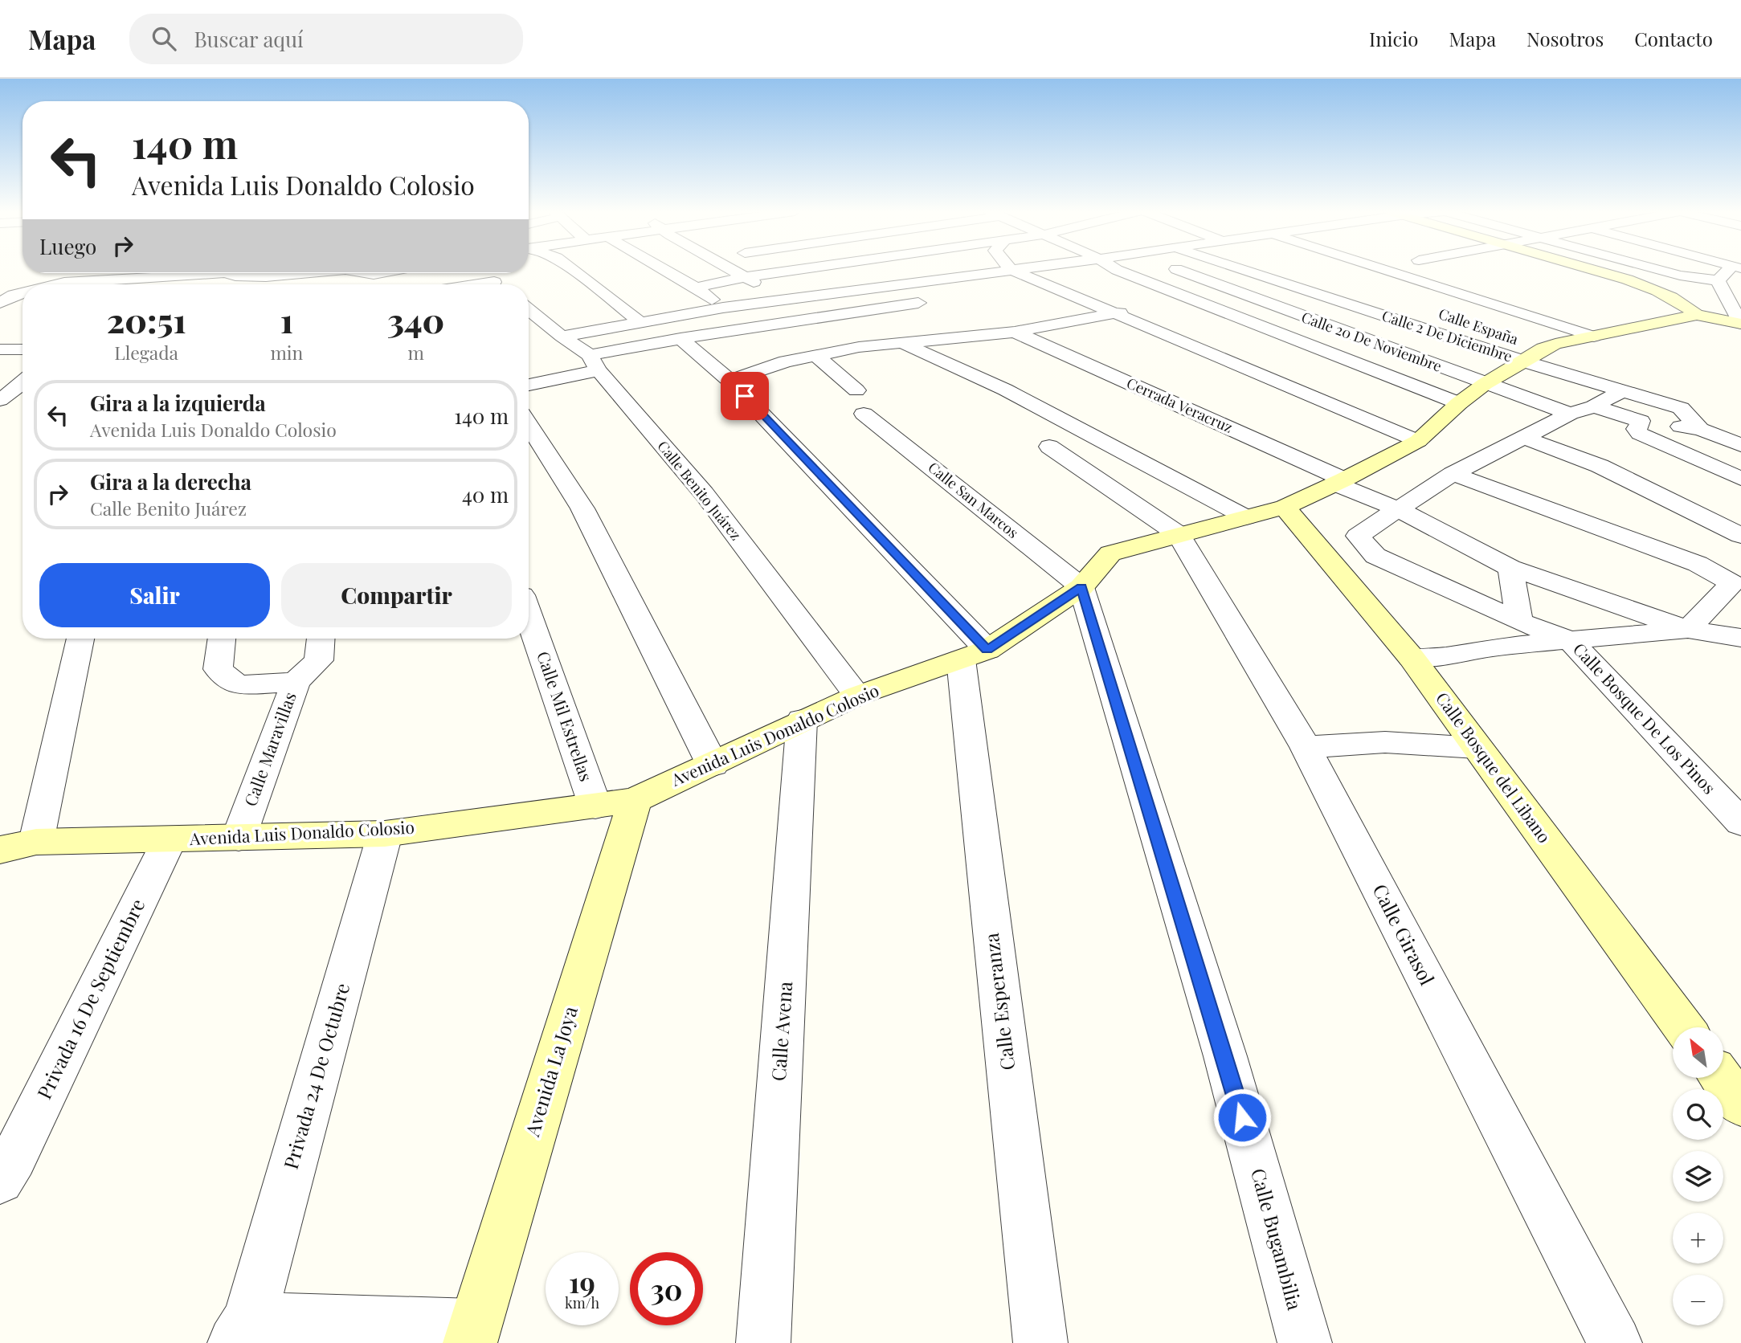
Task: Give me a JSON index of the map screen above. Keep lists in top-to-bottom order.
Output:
{
  "streets": {
    "main road": ["Avenida Luis Donaldo Colosio", "Calle Bosque del Libano", "Avenida La Joya"],
    "street": [
      "Calle España",
      "Calle 2 De Diciembre",
      "Calle 20 De Noviembre",
      "Cerrada Veracruz",
      "Calle Benito Juárez",
      "Calle San Marcos",
      "Calle Mil Estrellas",
      "Calle Bosque De Los Pinos",
      "Calle Maravillas",
      "Calle Girasol",
      "Privada 16 De Septiembre",
      "Calle Esperanza",
      "Calle Avena",
      "Privada 24 De Octubre",
      "Calle Bugambilia"
    ]
  },
  "crossings": [
    ["Calle España", "Avenida Luis Donaldo Colosio"],
    ["Calle 2 De Diciembre", "Avenida Luis Donaldo Colosio"],
    ["Calle 20 De Noviembre", "Avenida Luis Donaldo Colosio"],
    ["Cerrada Veracruz", "Avenida Luis Donaldo Colosio"],
    ["Calle Benito Juárez", "Avenida Luis Donaldo Colosio"],
    ["Calle San Marcos", "Avenida Luis Donaldo Colosio"],
    ["Calle San Marcos", "Calle Bugambilia"],
    ["Calle Mil Estrellas", "Avenida Luis Donaldo Colosio"],
    ["Calle Mil Estrellas", "Avenida La Joya"],
    ["Avenida Luis Donaldo Colosio", "Calle Maravillas"],
    ["Avenida Luis Donaldo Colosio", "Calle Bosque del Libano"],
    ["Avenida Luis Donaldo Colosio", "Calle Girasol"],
    ["Avenida Luis Donaldo Colosio", "Privada 16 De Septiembre"],
    ["Avenida Luis Donaldo Colosio", "Calle Esperanza"],
    ["Avenida Luis Donaldo Colosio", "Calle Avena"],
    ["Avenida Luis Donaldo Colosio", "Avenida La Joya"],
    ["Avenida Luis Donaldo Colosio", "Privada 24 De Octubre"],
    ["Avenida Luis Donaldo Colosio", "Calle Bugambilia"]
  ],
  "north": "top left",
  "page": {
    "header": "Mapa",
    "search": "Buscar aquí",
    "nav": [
      "Inicio",
      "Mapa",
      "Nosotros",
      "Contacto"
    ],
    "turn": ["140 m", "Avenida Luis Donaldo Colosio"],
    "then": "Luego",
    "eta": [
      "20:51",
      "Llegada",
      "1",
      "min",
      "340",
      "m"
    ],
    "list": [
      {
        "name": "Gira a la izquierda",
        "note": "Avenida Luis Donaldo Colosio",
        "value": "140 m"
      },
      {
        "name": "Gira a la derecha",
        "note": "Calle Benito Juárez",
        "value": "40 m"
      }
    ],
    "buttons": ["Salir", "Compartir"],
    "map_buttons": ["+", "−"],
    "speed": "19 km/h",
    "limit": "30"
  }
}
